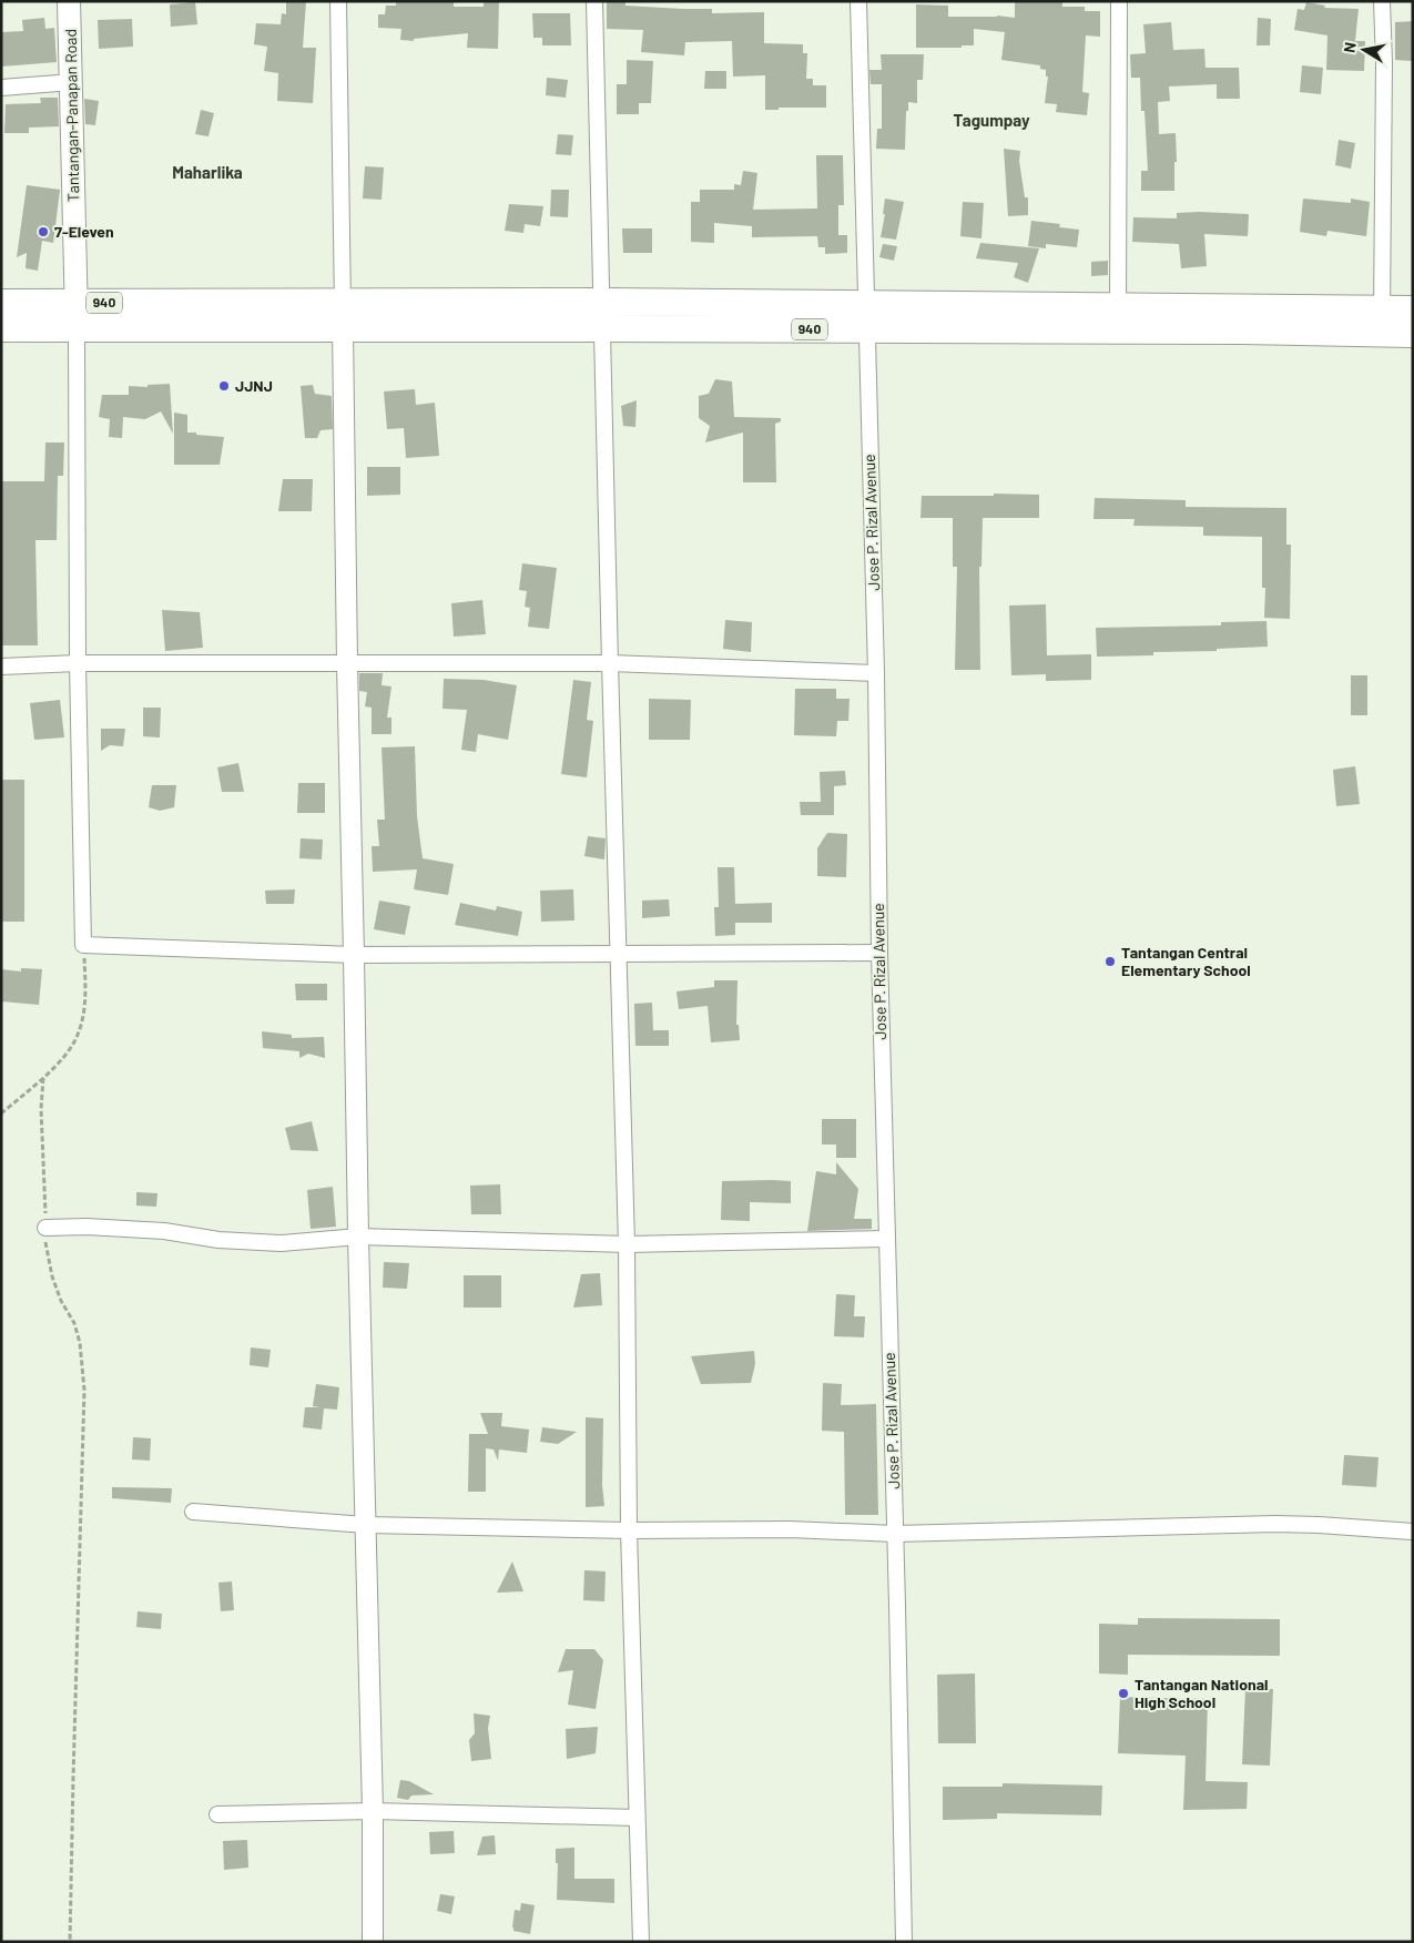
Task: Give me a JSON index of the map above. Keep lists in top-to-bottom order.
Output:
{
  "streets": {
    "highway": ["940"],
    "main road": ["Tantangan-Panapan Road"],
    "street": ["Jose P. Rizal Avenue"]
  },
  "crossings": [
    ["Tantangan-Panapan Road", "940"],
    ["940", "Jose P. Rizal Avenue"]
  ],
  "districts": ["Tagumpay", "Maharlika"],
  "places": [
    "7-Eleven",
    "JJNJ",
    "Tantangan Central Elementary School",
    "Tantangan National High School"
  ],
  "north": "left"
}
